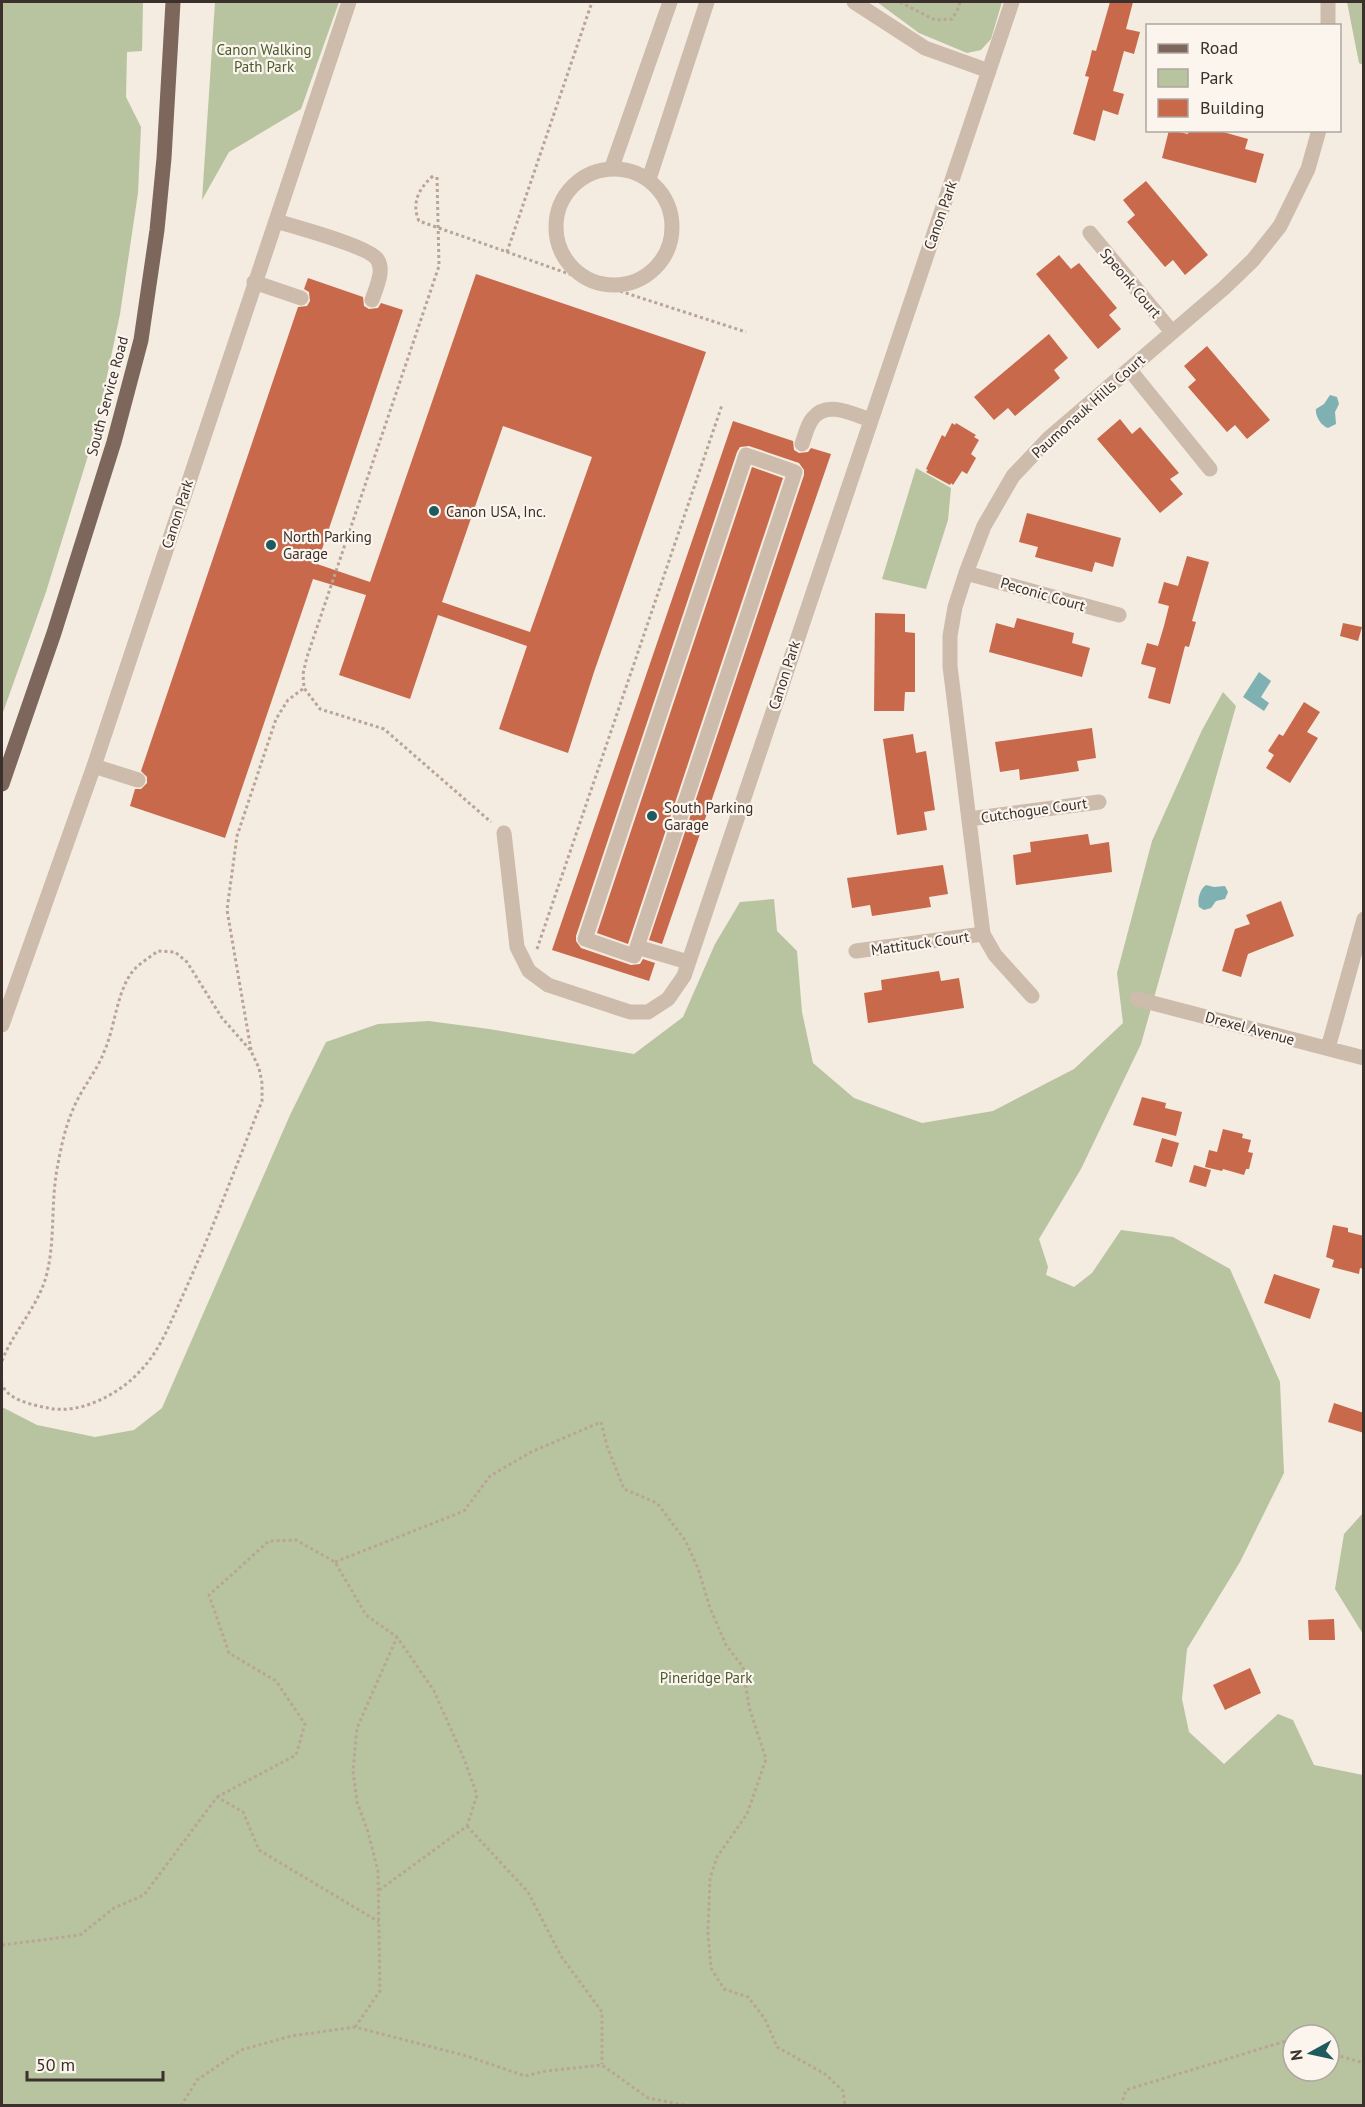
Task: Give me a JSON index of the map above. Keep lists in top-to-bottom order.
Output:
{
  "streets": {
    "main road": ["South Service Road"],
    "street": [
      "Canon Park",
      "Speonk Court",
      "Paumonauk Hills Court",
      "Peconic Court",
      "Cutchogue Court",
      "Mattituck Court",
      "Drexel Avenue"
    ]
  },
  "crossings": [
    ["Speonk Court", "Paumonauk Hills Court"],
    ["Paumonauk Hills Court", "Peconic Court"],
    ["Paumonauk Hills Court", "Cutchogue Court"],
    ["Paumonauk Hills Court", "Mattituck Court"]
  ],
  "parks": ["Canon Walking Path Park", "Pineridge Park"],
  "places": ["Canon USA, Inc.", "North Parking Garage", "South Parking Garage"],
  "legend": ["Road", "Park", "Building"],
  "scale_bar": "50 m",
  "north": "left"
}
